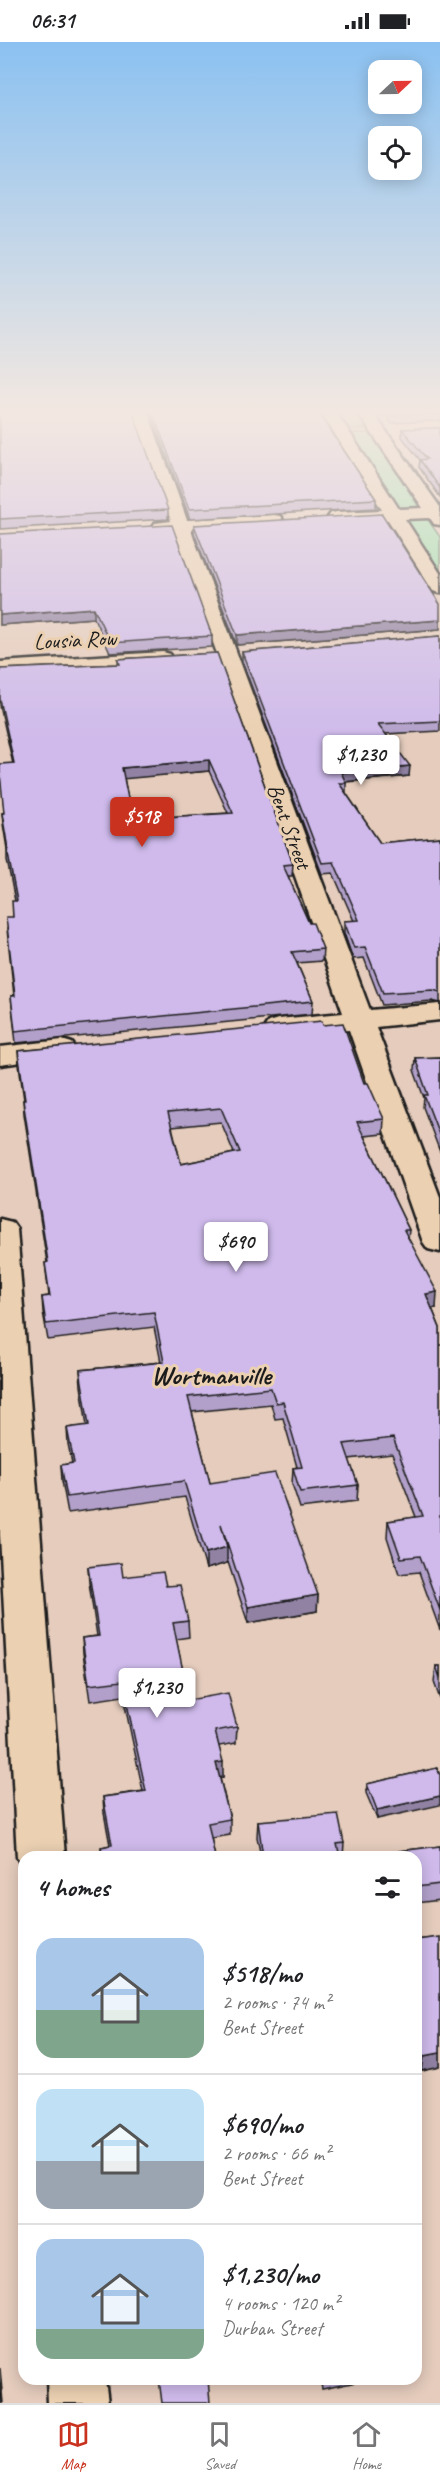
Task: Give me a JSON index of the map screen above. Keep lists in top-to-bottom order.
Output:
{
  "streets": {
    "street": ["Lousia Row", "Bent Street"]
  },
  "districts": ["Wortmanville"],
  "north": "right",
  "page": {
    "status": "06:31",
    "price": [
      "$1,230",
      "$518",
      "$690",
      "$1,230"
    ],
    "heading": "4 homes",
    "list": [
      {
        "name": "$518/mo",
        "note": "2 rooms · 74 m² · Bent Street"
      },
      {
        "name": "$690/mo",
        "note": "2 rooms · 66 m² · Bent Street"
      },
      {
        "name": "$1,230/mo",
        "note": "4 rooms · 120 m² · Durban Street"
      }
    ],
    "tabs": ["Map", "Saved", "Home"]
  }
}
